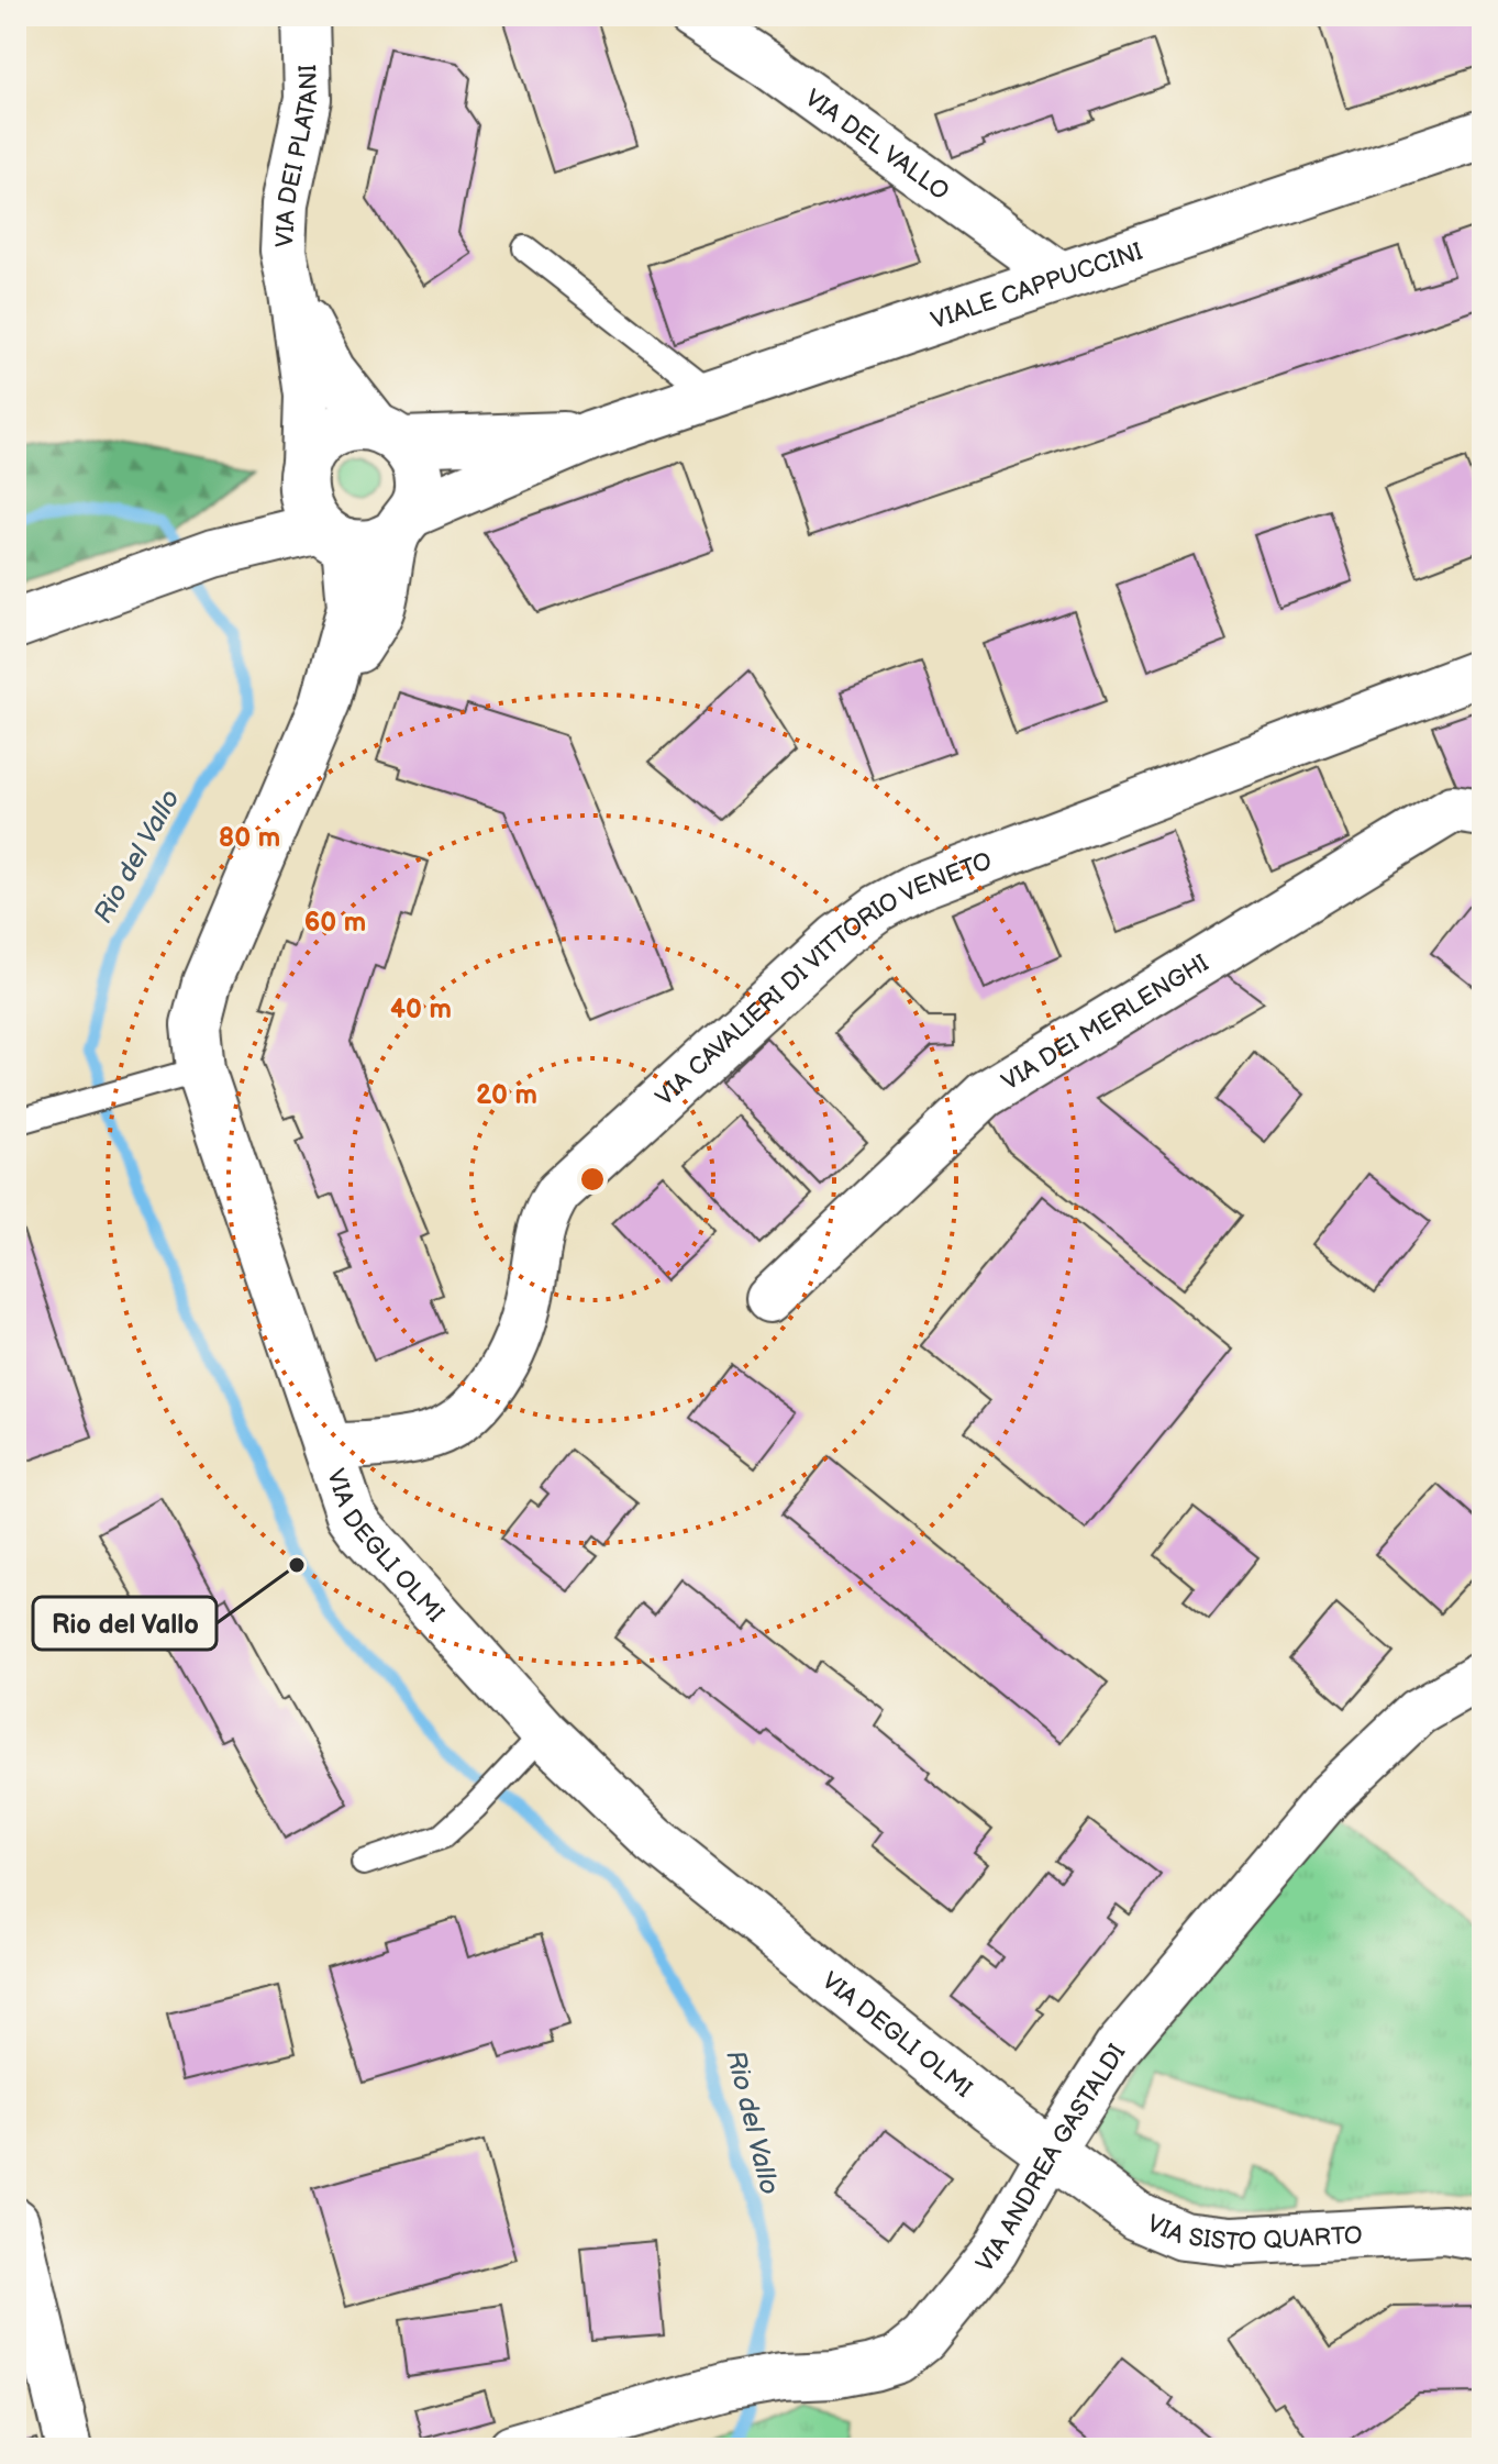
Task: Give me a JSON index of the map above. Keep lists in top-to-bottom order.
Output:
{
  "streets": {
    "main road": ["VIALE CAPPUCCINI", "VIA DEGLI OLMI", "VIA SISTO QUARTO"],
    "street": [
      "VIA DEL VALLO",
      "VIA DEI PLATANI",
      "VIA CAVALIERI DI VITTORIO VENETO",
      "VIA DEI MERLENGHI",
      "VIA ANDREA GASTALDI"
    ]
  },
  "crossings": [
    ["VIA DEL VALLO", "VIALE CAPPUCCINI"],
    ["VIA DEI PLATANI", "VIALE CAPPUCCINI"],
    ["VIA DEI PLATANI", "VIA DEGLI OLMI"],
    ["VIALE CAPPUCCINI", "VIA DEGLI OLMI"],
    ["VIA CAVALIERI DI VITTORIO VENETO", "VIA DEGLI OLMI"],
    ["VIA DEGLI OLMI", "VIA ANDREA GASTALDI"],
    ["VIA DEGLI OLMI", "VIA SISTO QUARTO"],
    ["VIA ANDREA GASTALDI", "VIA SISTO QUARTO"]
  ],
  "water": ["Rio del Vallo"],
  "places": ["Rio del Vallo"],
  "rings": [
    "80 m",
    "60 m",
    "40 m",
    "20 m"
  ]
}
